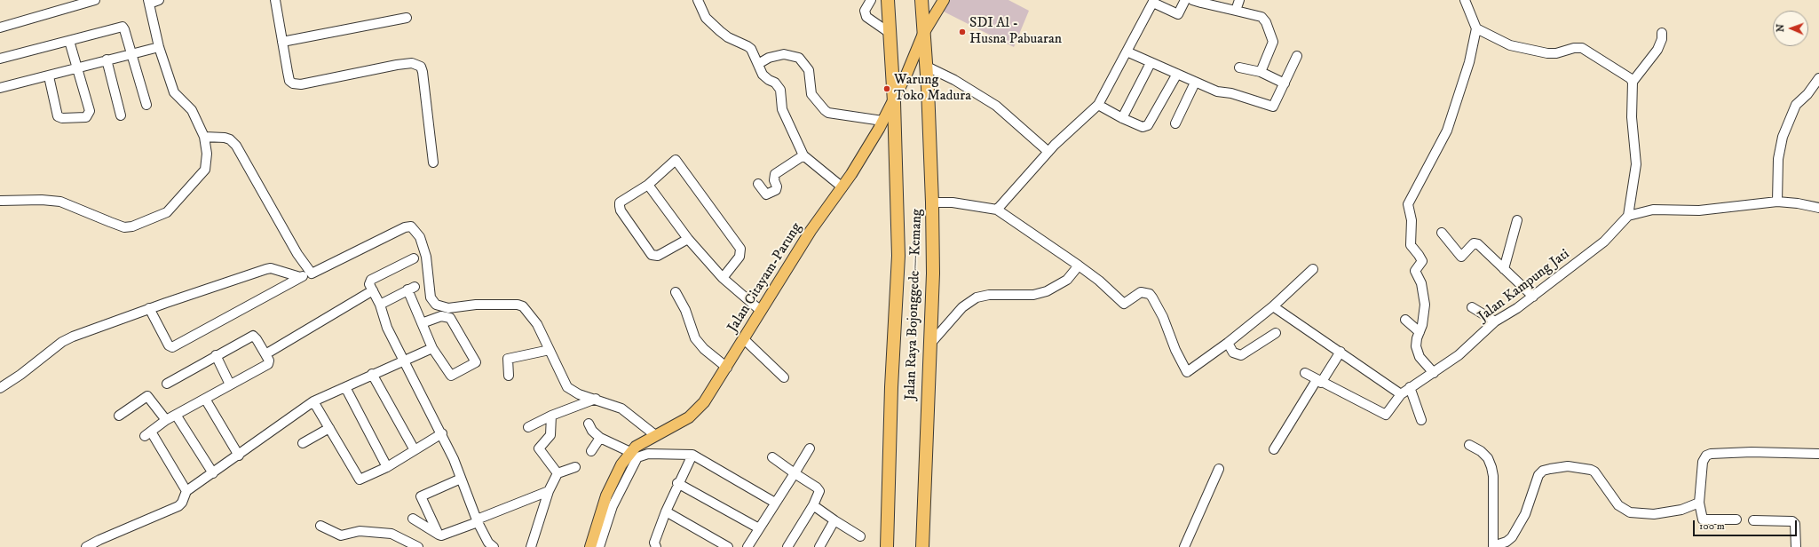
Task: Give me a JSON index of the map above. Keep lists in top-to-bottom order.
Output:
{
  "streets": {
    "highway": ["Jalan Raya Bojonggede—Kemang"],
    "main road": ["Jalan Citayam-Parung"],
    "street": ["Jalan Kampung Jati"]
  },
  "crossings": [
    ["Jalan Citayam-Parung", "Jalan Raya Bojonggede—Kemang"]
  ],
  "places": ["SDI Al - Husna Pabuaran", "Warung Toko Madura"],
  "scale_bar": "100 m",
  "north": "left"
}
